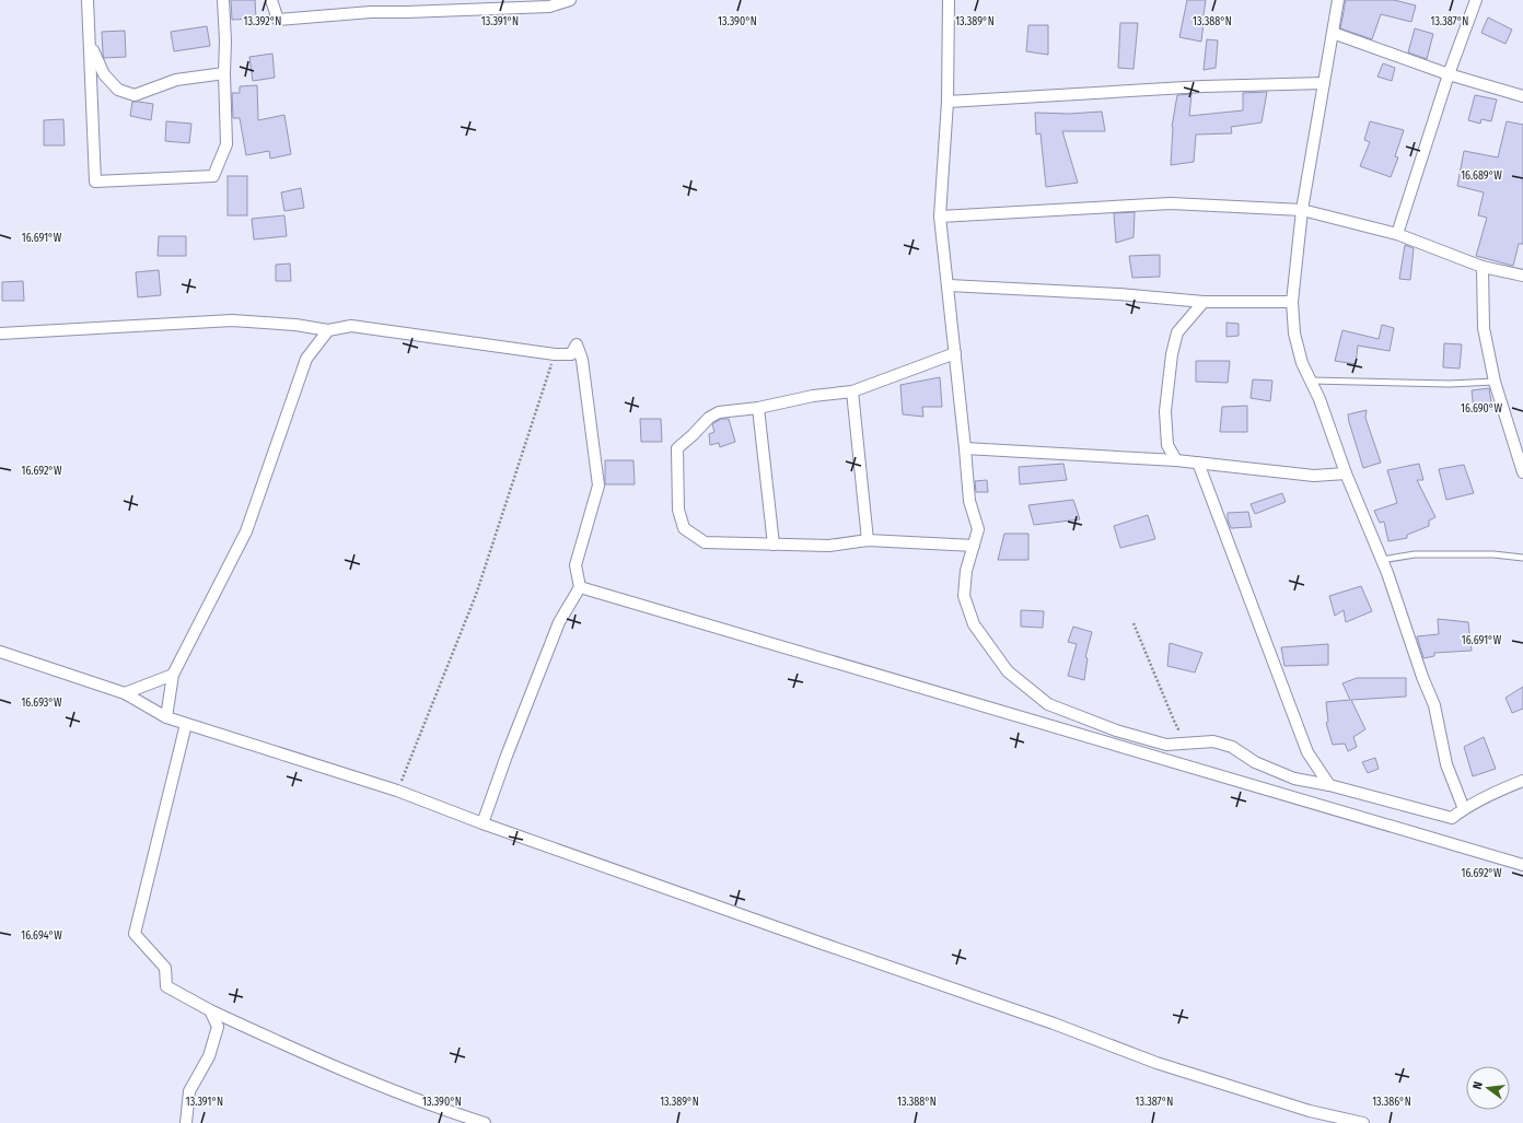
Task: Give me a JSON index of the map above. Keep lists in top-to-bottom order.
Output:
{
  "north": "left",
  "coordinates": [
    "13.392°N",
    "13.391°N",
    "13.390°N",
    "13.389°N",
    "13.388°N",
    "13.387°N",
    "16.689°W",
    "16.691°W",
    "16.690°W",
    "16.692°W",
    "16.693°W",
    "16.694°W",
    "13.386°N"
  ]
}
